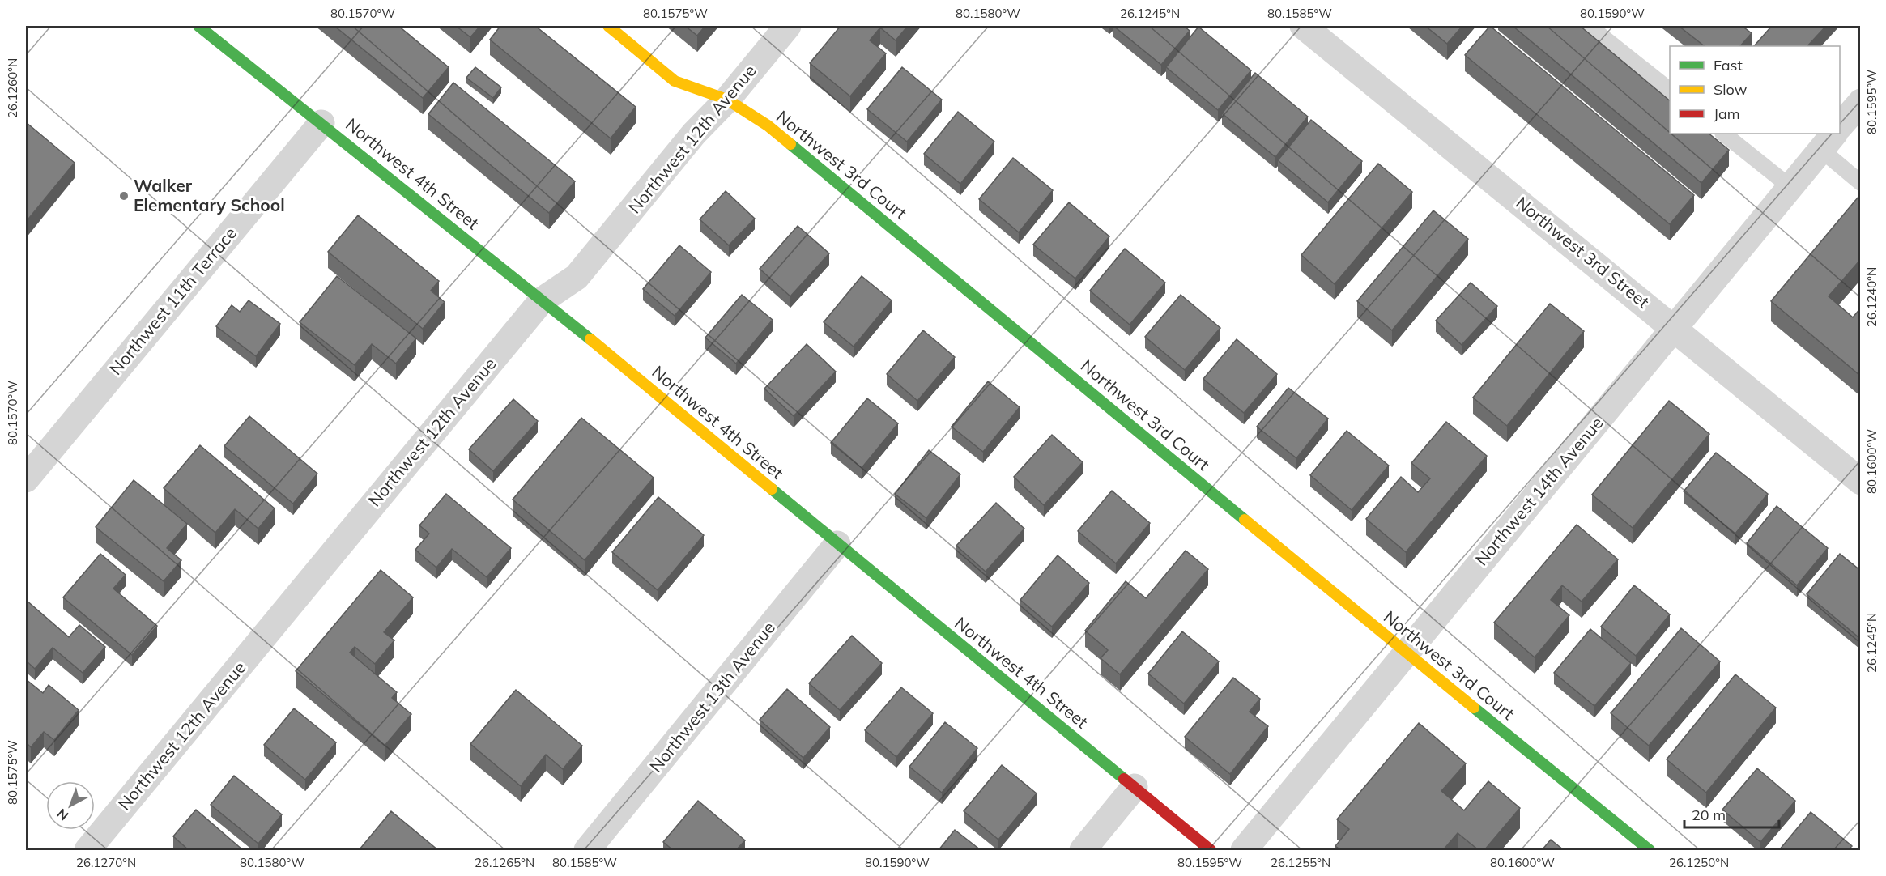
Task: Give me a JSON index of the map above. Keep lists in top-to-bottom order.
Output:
{
  "streets": {
    "street": [
      "Northwest 12th Avenue",
      "Northwest 3rd Court",
      "Northwest 4th Street",
      "Northwest 3rd Street",
      "Northwest 11th Terrace",
      "Northwest 14th Avenue",
      "Northwest 13th Avenue"
    ]
  },
  "crossings": [
    ["Northwest 12th Avenue", "Northwest 3rd Court"],
    ["Northwest 12th Avenue", "Northwest 4th Street"],
    ["Northwest 3rd Court", "Northwest 14th Avenue"],
    ["Northwest 4th Street", "Northwest 11th Terrace"],
    ["Northwest 4th Street", "Northwest 13th Avenue"],
    ["Northwest 3rd Street", "Northwest 14th Avenue"]
  ],
  "places": ["Walker Elementary School"],
  "legend": ["Fast", "Slow", "Jam"],
  "scale_bar": "20 m",
  "north": "bottom left",
  "coordinates": [
    "80.1570°W",
    "80.1575°W",
    "80.1580°W",
    "26.1245°N",
    "80.1585°W",
    "80.1590°W",
    "26.1260°N",
    "80.1595°W",
    "26.1240°N",
    "80.1600°W",
    "26.1270°N",
    "26.1265°N",
    "26.1255°N",
    "26.1250°N"
  ]
}
